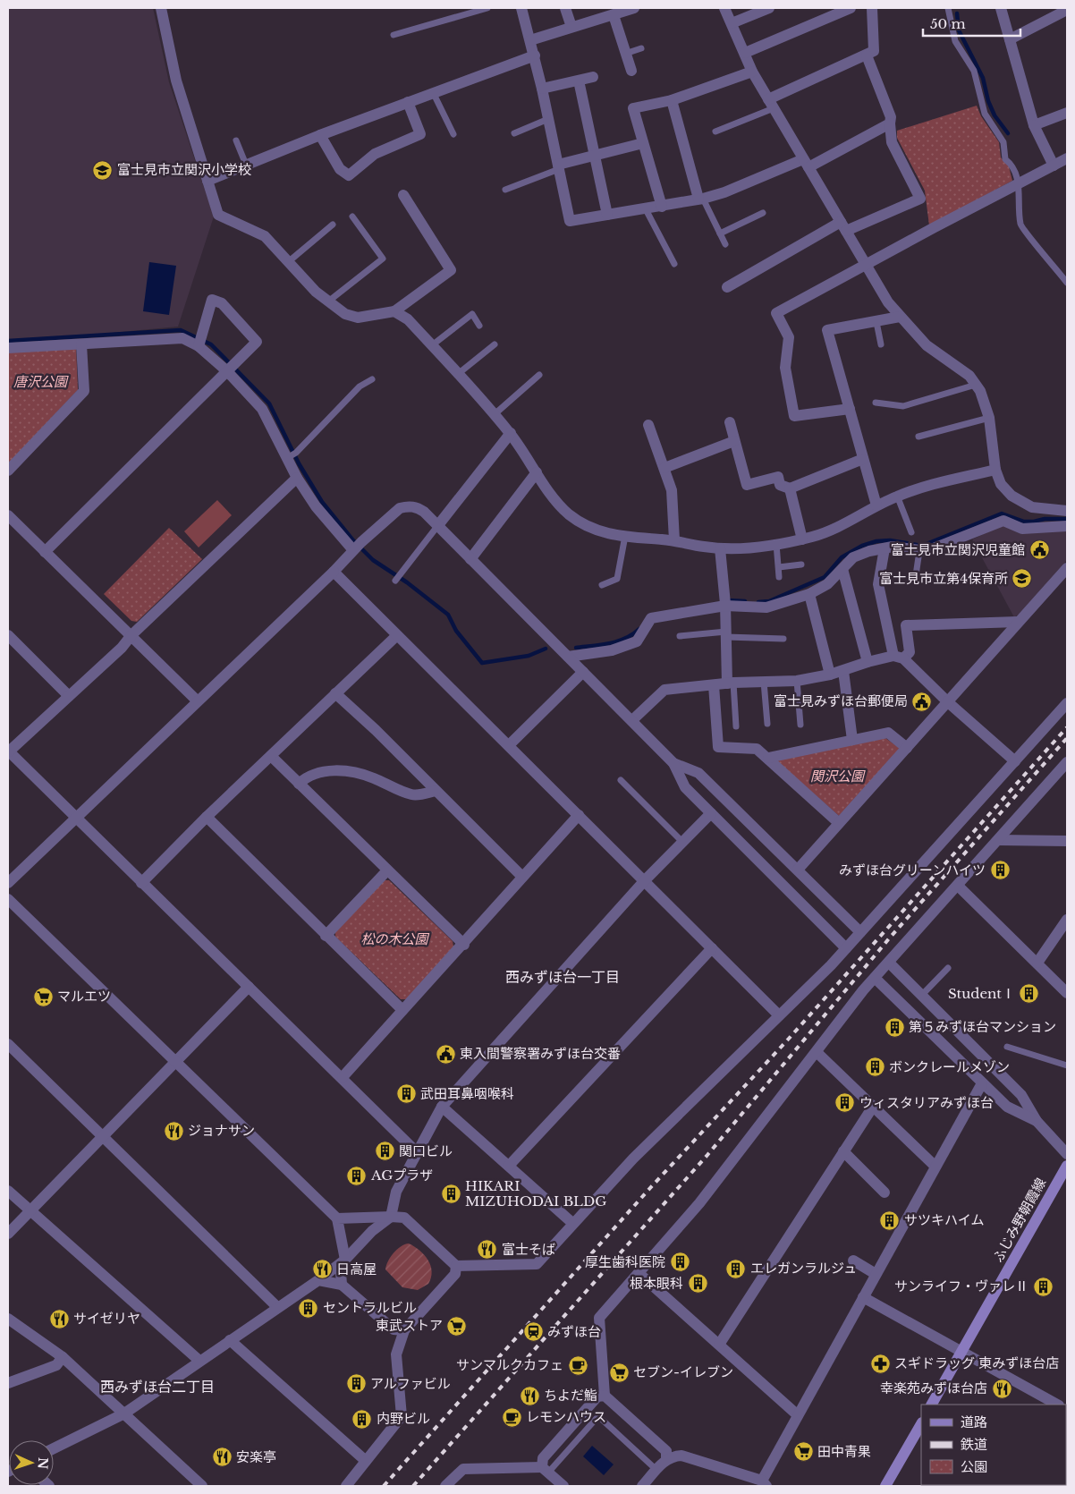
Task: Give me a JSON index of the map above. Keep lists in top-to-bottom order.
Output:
{
  "streets": {
    "main road": ["ふじみ野朝霞線"]
  },
  "districts": ["西みずほ台一丁目", "西みずほ台二丁目"],
  "parks": ["唐沢公園", "関沢公園", "松の木公園"],
  "places": {
    "school or university": ["富士見市立関沢小学校", "富士見市立第4保育所"],
    "public building": ["富士見市立関沢児童館", "富士見みずほ台郵便局", "東入間警察署みずほ台交番"],
    "building": [
      "みずほ台グリーンハイツ",
      "StudentⅠ",
      "第５みずほ台マンション",
      "ボンクレールメゾン",
      "武田耳鼻咽喉科",
      "ウィスタリアみずほ台",
      "関口ビル",
      "AGプラザ",
      "HIKARI MIZUHODAI BLDG",
      "サツキハイム",
      "厚生歯科医院",
      "エレガンラルジュ",
      "根本眼科",
      "サンライフ・ヴァレⅡ",
      "セントラルビル",
      "アルファビル",
      "内野ビル"
    ],
    "supermarket": [
      "マルエツ",
      "東武ストア",
      "セブン-イレブン",
      "田中青果"
    ],
    "restaurant": [
      "ジョナサン",
      "富士そば",
      "日高屋",
      "サイゼリヤ",
      "幸楽苑みずほ台店",
      "ちよだ鮨",
      "安楽亭"
    ],
    "station": ["みずほ台"],
    "pharmacy": ["スギドラッグ 東みずほ台店"],
    "cafe": ["サンマルクカフェ", "レモンハウス"]
  },
  "legend": ["道路", "鉄道", "公園"],
  "scale_bar": "50 m",
  "north": "right"
}
